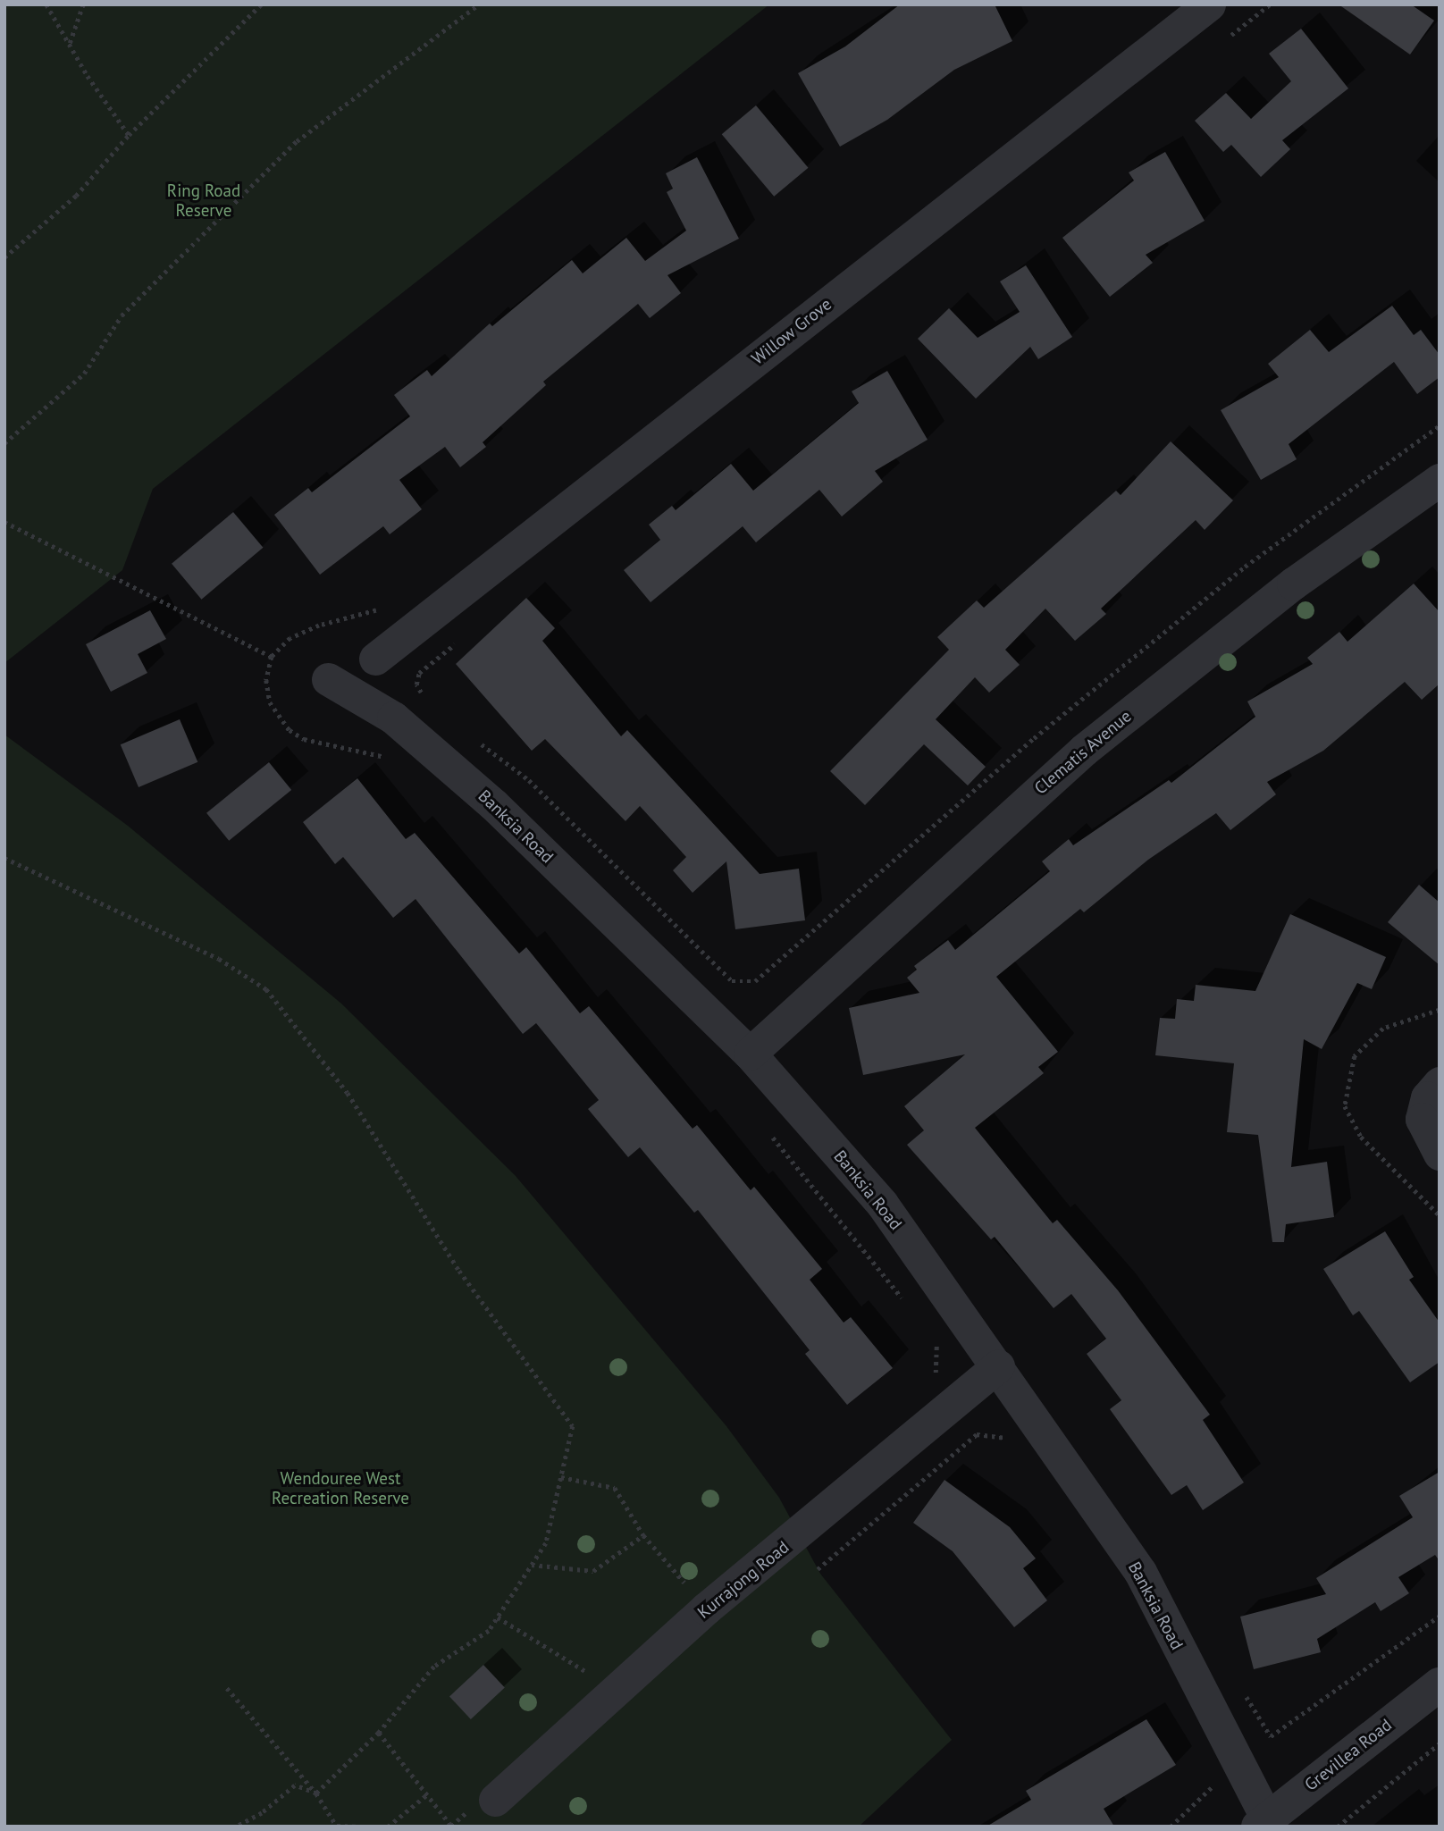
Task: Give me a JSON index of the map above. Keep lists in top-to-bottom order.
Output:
{
  "streets": {
    "street": [
      "Willow Grove",
      "Clematis Avenue",
      "Banksia Road",
      "Kurrajong Road",
      "Grevillea Road"
    ]
  },
  "crossings": [
    ["Clematis Avenue", "Banksia Road"],
    ["Banksia Road", "Kurrajong Road"],
    ["Banksia Road", "Grevillea Road"]
  ],
  "parks": ["Ring Road Reserve", "Wendouree West Recreation Reserve"]
}
